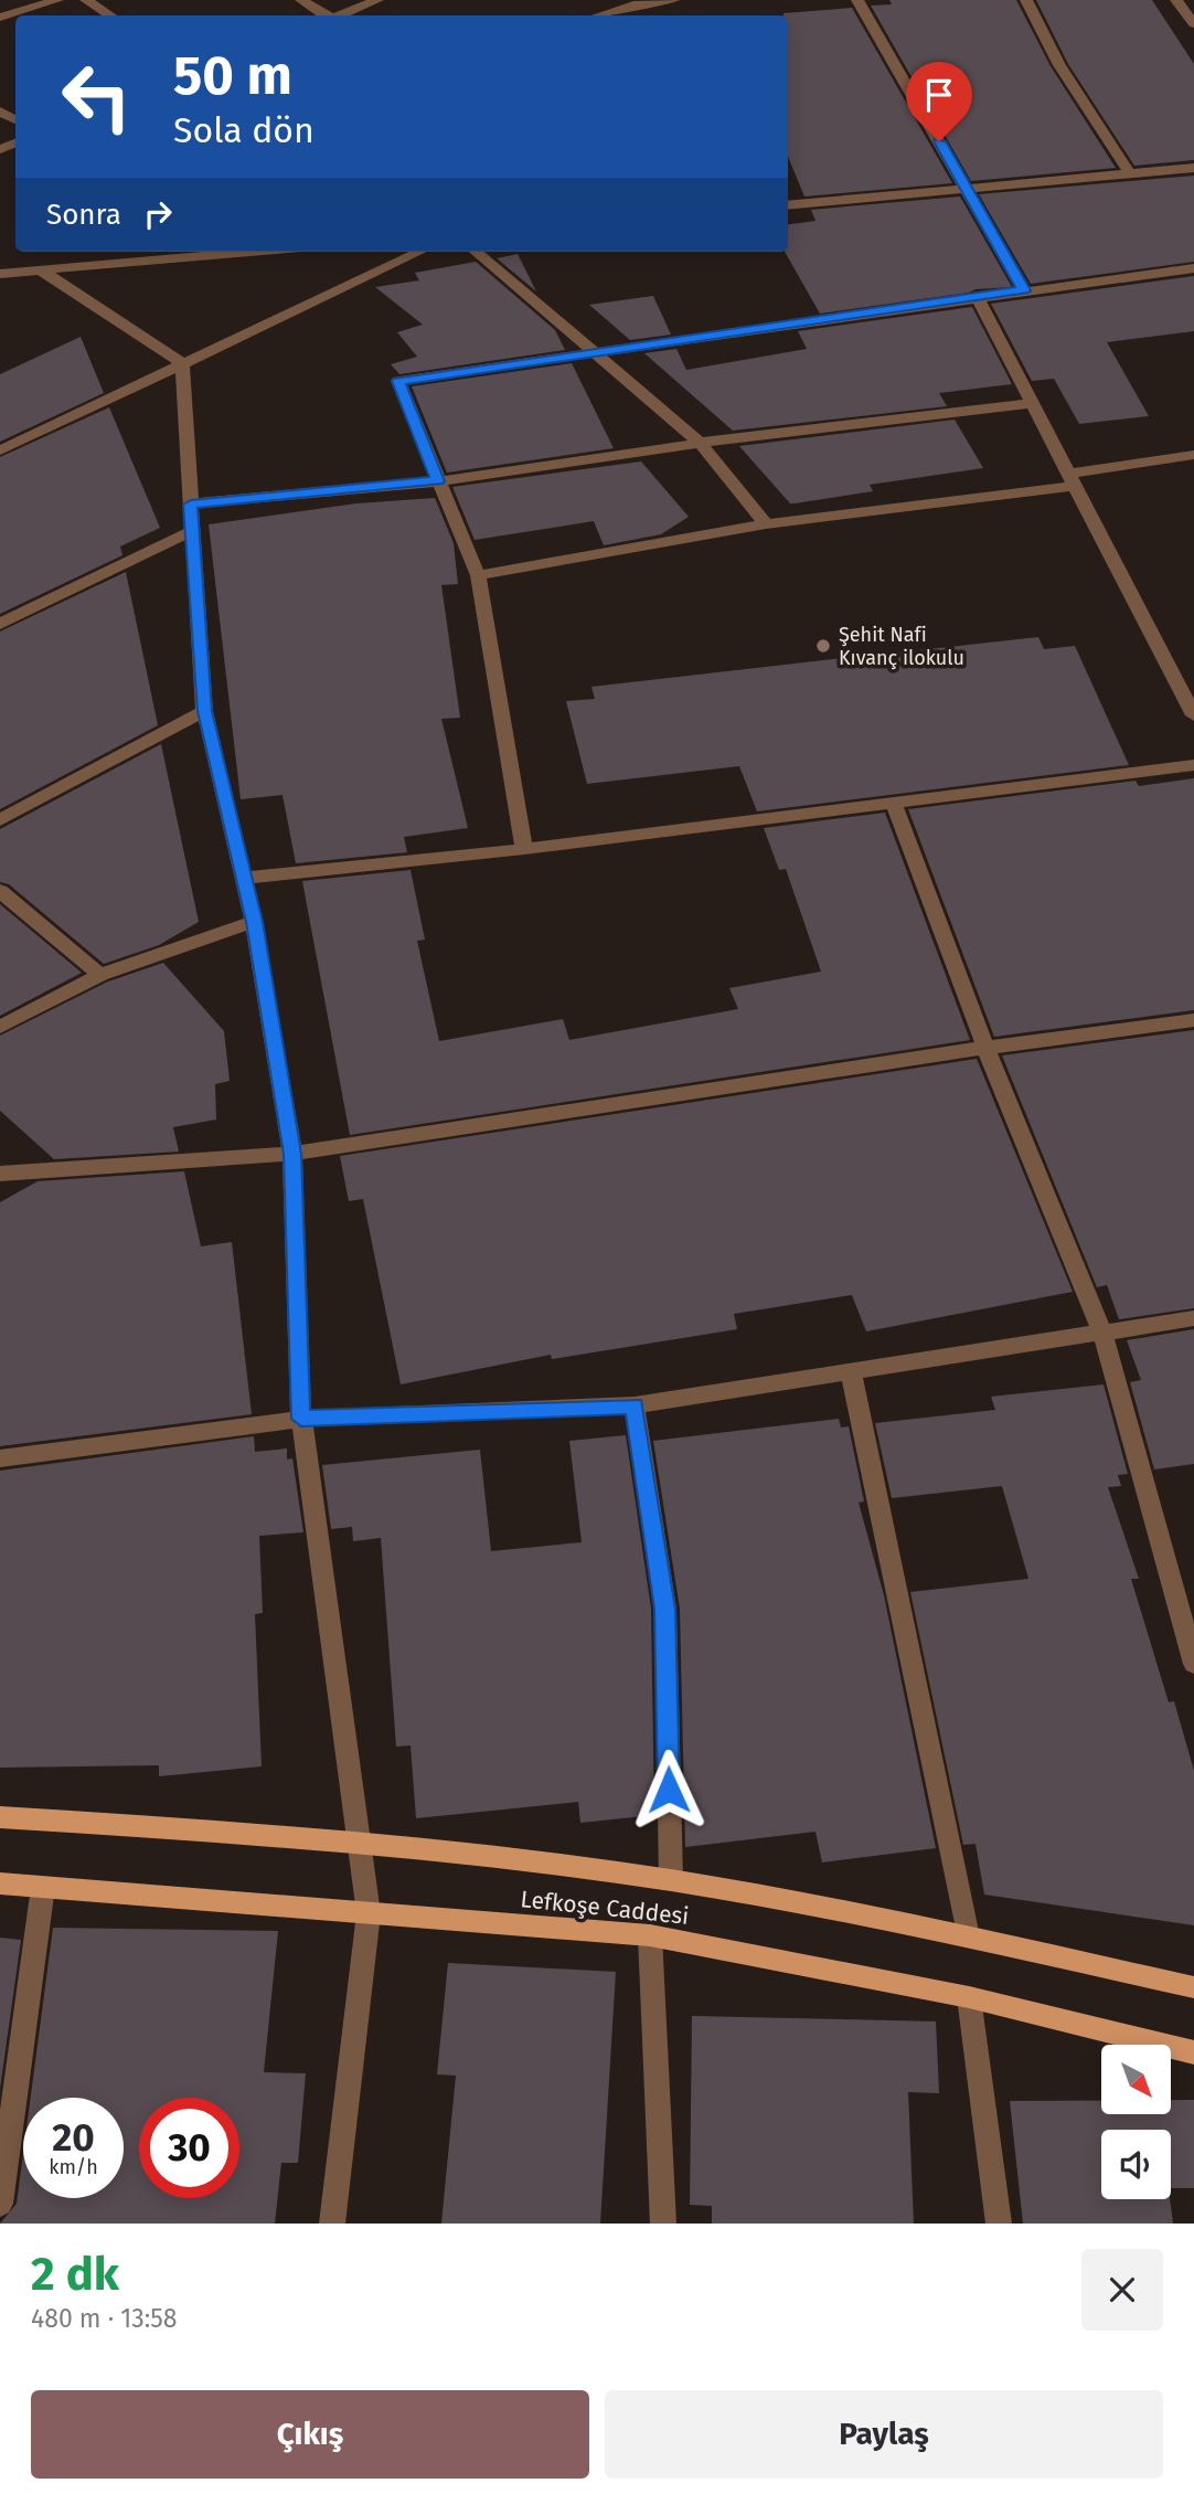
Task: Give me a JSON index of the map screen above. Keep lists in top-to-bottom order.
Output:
{
  "streets": {
    "main road": ["Lefkoşe Caddesi"]
  },
  "places": ["Şehit Nafi Kıvanç ilokulu"],
  "north": "bottom right",
  "page": {
    "turn": ["50 m", "Sola dön"],
    "then": "Sonra",
    "speed": "20 km/h",
    "limit": "30",
    "heading": ["2 dk", "480 m · 13:58"],
    "buttons": ["Çıkış", "Paylaş"]
  }
}
